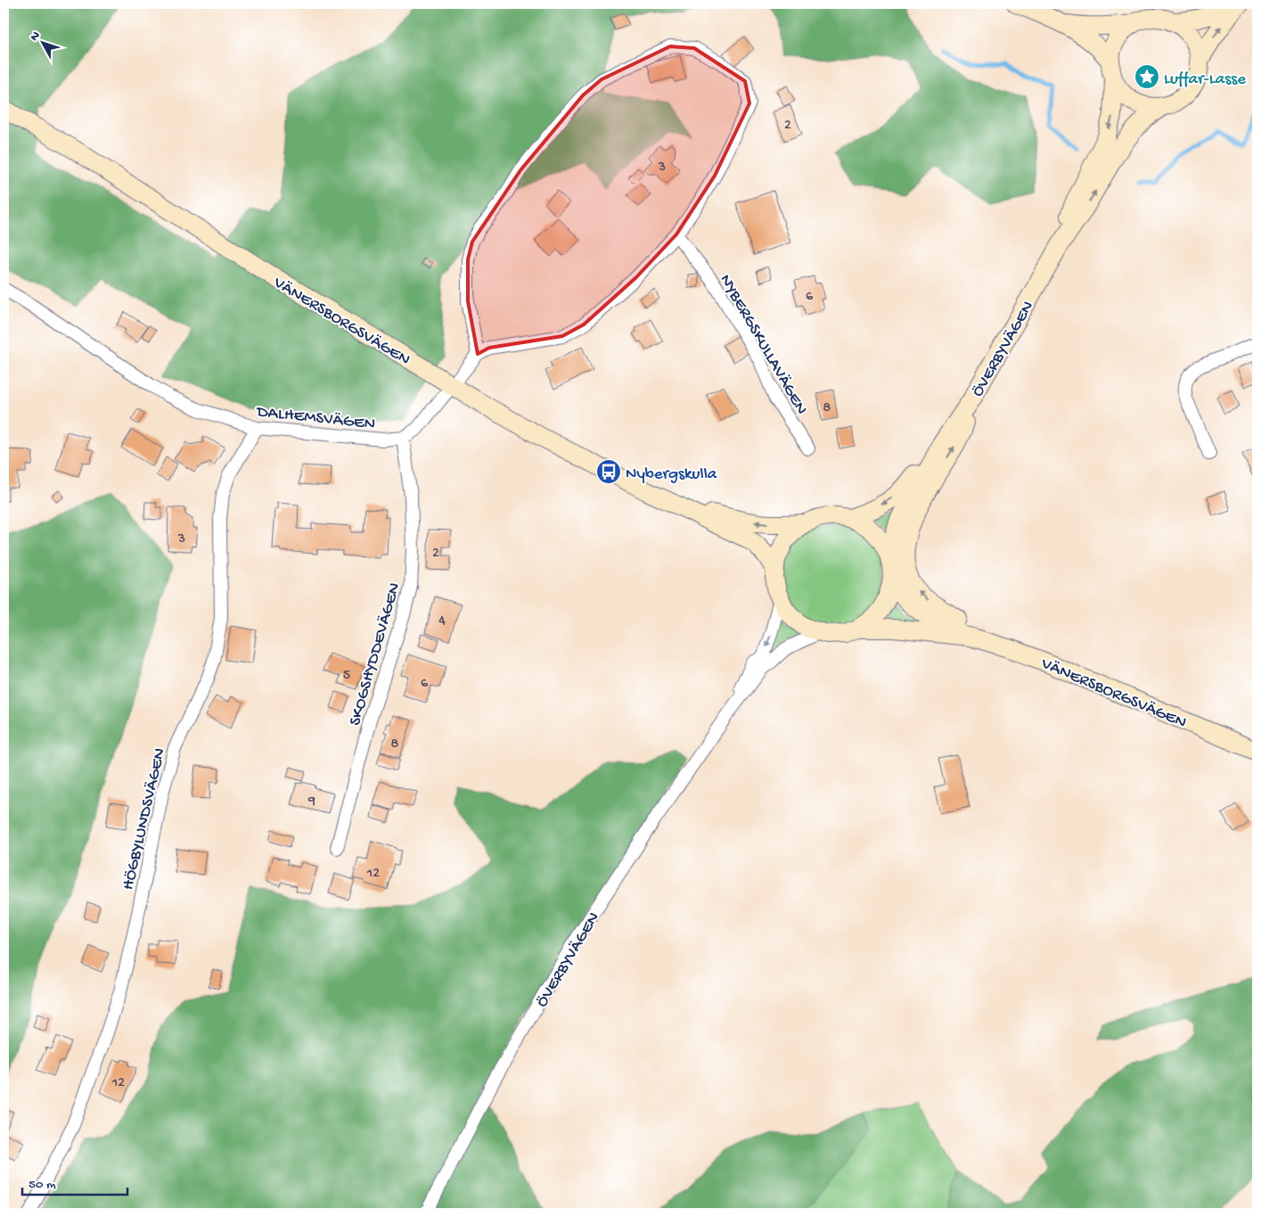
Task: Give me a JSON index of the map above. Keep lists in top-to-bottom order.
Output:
{
  "streets": {
    "main road": ["VÄNERSBORGSVÄGEN", "ÖVERBYVÄGEN"],
    "street": [
      "NYBERGSKULLAVÄGEN",
      "DALHEMSVÄGEN",
      "SKOGSHYDDEVÄGEN",
      "HÖGBYLUNDSVÄGEN"
    ]
  },
  "crossings": [
    ["VÄNERSBORGSVÄGEN", "ÖVERBYVÄGEN"],
    ["DALHEMSVÄGEN", "SKOGSHYDDEVÄGEN"],
    ["DALHEMSVÄGEN", "HÖGBYLUNDSVÄGEN"]
  ],
  "places": {
    "place": ["Luffar-Lasse"],
    "bus stop": ["Nybergskulla"]
  },
  "house_numbers": [
    "2",
    "3",
    "6",
    "8",
    "3",
    "2",
    "4",
    "5",
    "6",
    "8",
    "9",
    "12",
    "12"
  ],
  "scale_bar": "50 m",
  "north": "top left"
}
